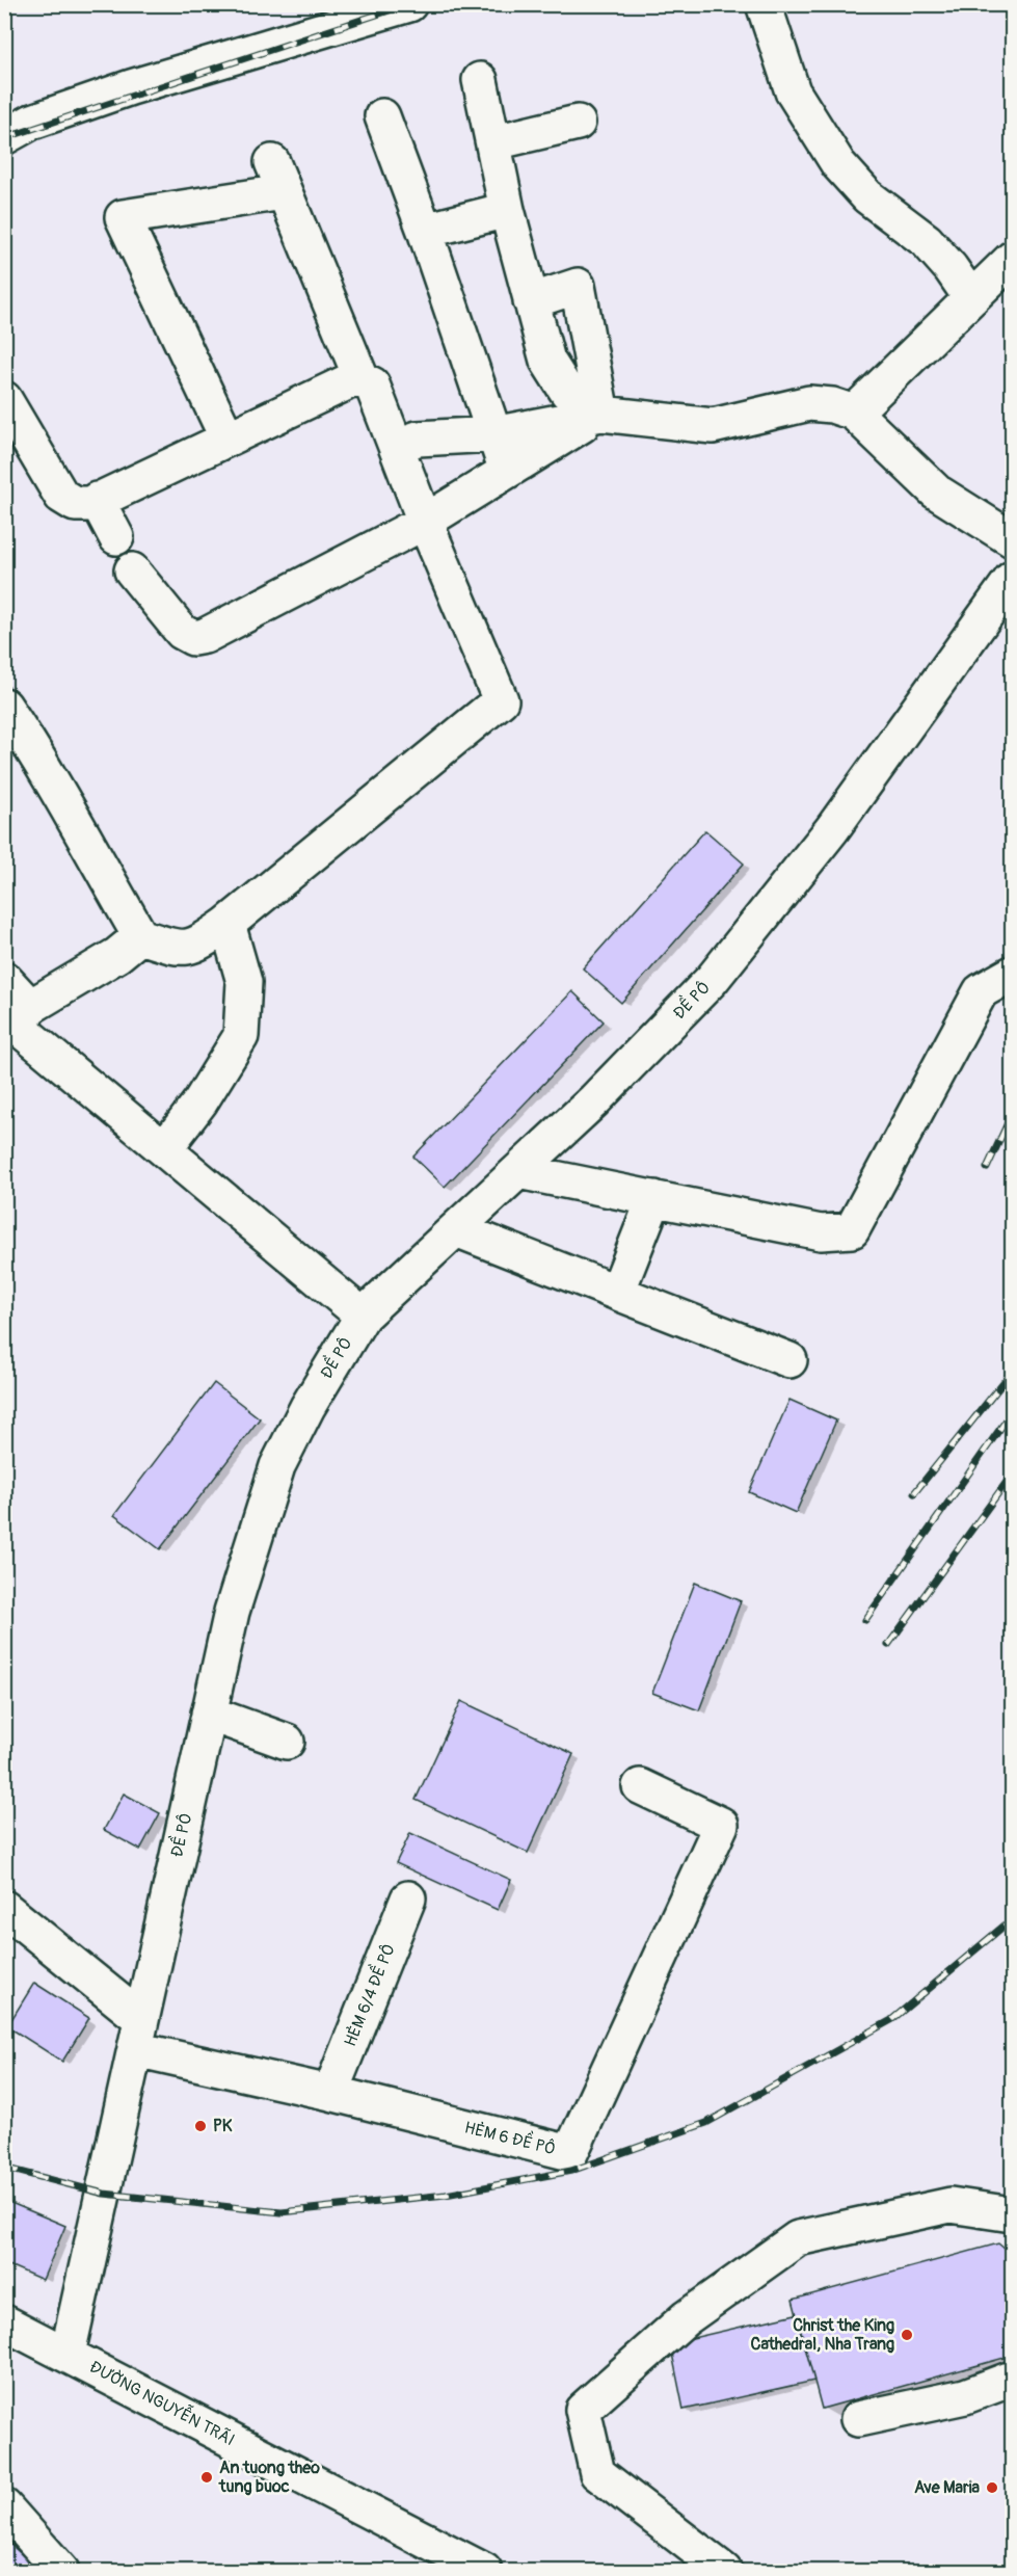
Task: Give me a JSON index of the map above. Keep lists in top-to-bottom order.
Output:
{
  "streets": {
    "street": [
      "ĐỀ PÔ",
      "HẺM 6/4 ĐỀ PÔ",
      "HẺM 6 ĐỀ PÔ",
      "ĐƯỜNG NGUYỄN TRÃI"
    ]
  },
  "crossings": [
    ["ĐỀ PÔ", "HẺM 6 ĐỀ PÔ"],
    ["ĐỀ PÔ", "ĐƯỜNG NGUYỄN TRÃI"],
    ["HẺM 6/4 ĐỀ PÔ", "HẺM 6 ĐỀ PÔ"]
  ],
  "places": [
    "PK",
    "Christ the King Cathedral, Nha Trang",
    "An tuong theo tung buoc",
    "Ave Maria"
  ]
}
